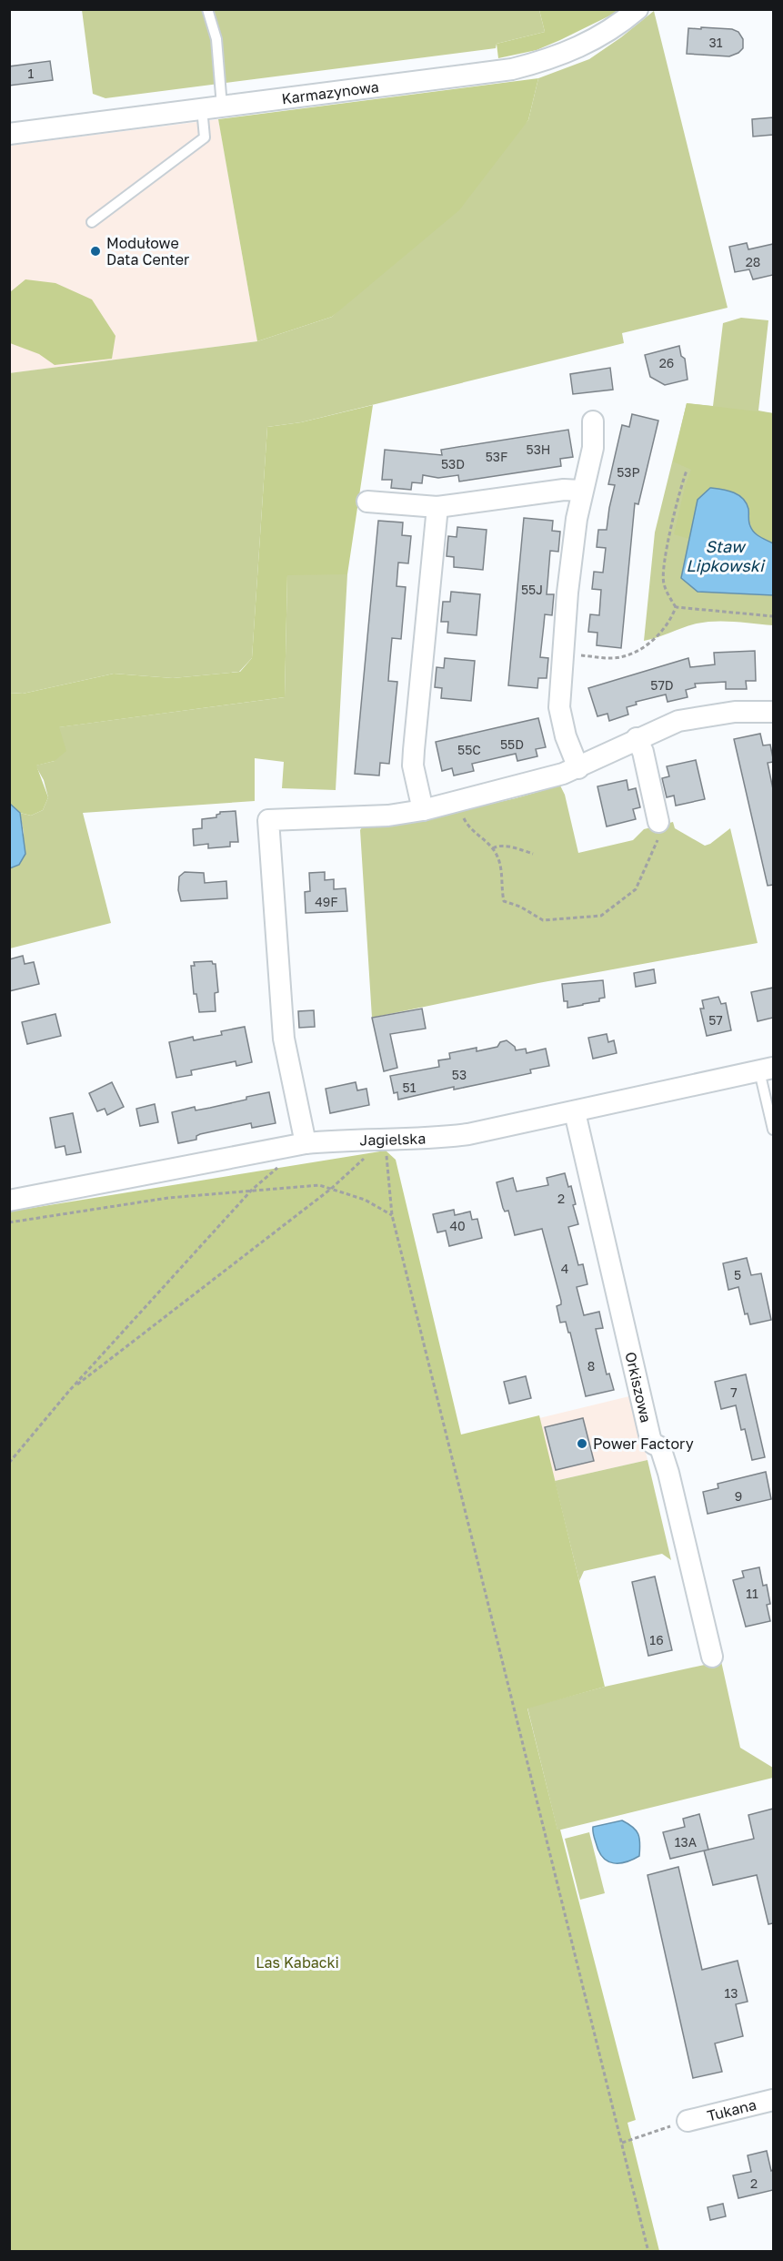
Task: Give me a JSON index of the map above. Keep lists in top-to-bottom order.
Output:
{
  "streets": {
    "street": [
      "Karmazynowa",
      "Jagielska",
      "Orkiszowa",
      "Tukana"
    ]
  },
  "crossings": [
    ["Jagielska", "Orkiszowa"]
  ],
  "water": ["Staw Lipkowski"],
  "parks": ["Las Kabacki"],
  "places": ["Modułowe Data Center", "Power Factory"],
  "house_numbers": [
    "31",
    "1",
    "28",
    "26",
    "53H",
    "53F",
    "53D",
    "53P",
    "55J",
    "57D",
    "55D",
    "55C",
    "49F",
    "57",
    "53",
    "51",
    "2",
    "40",
    "4",
    "5",
    "8",
    "7",
    "9",
    "11",
    "16",
    "13A",
    "13",
    "2"
  ]
}
